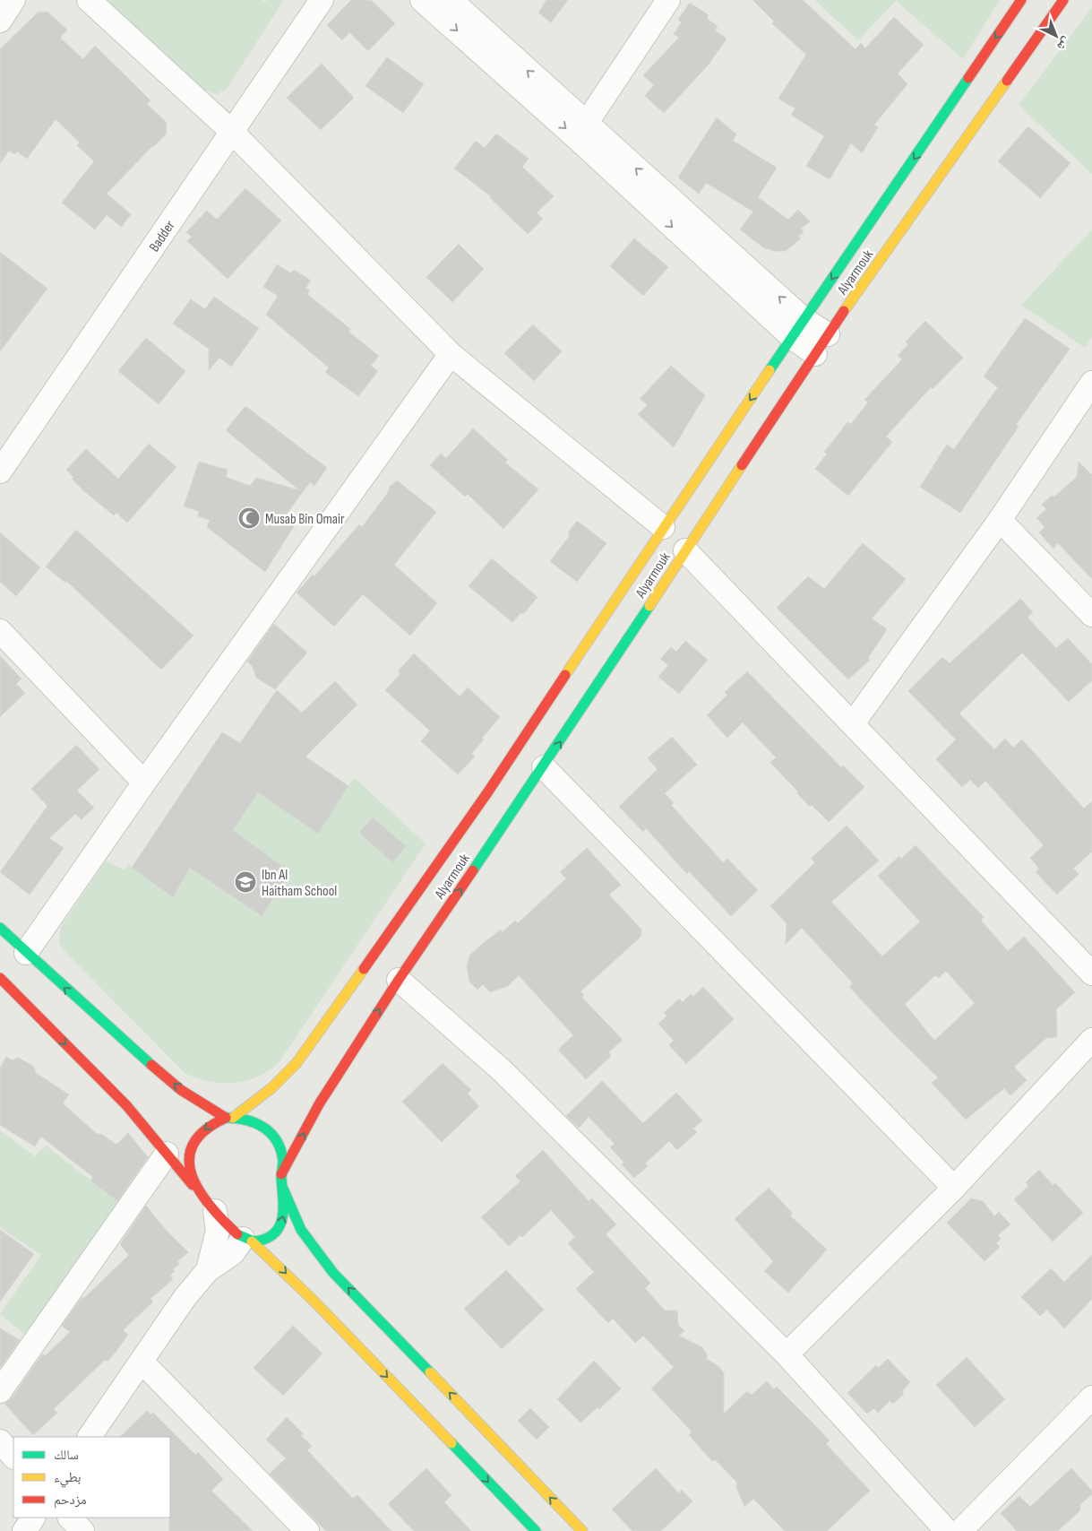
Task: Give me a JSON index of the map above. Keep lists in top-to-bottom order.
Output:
{
  "streets": {
    "street": ["Badder", "Alyarmouk"]
  },
  "places": {
    "mosque": ["Musab Bin Omair"],
    "school or university": ["Ibn Al Haitham School"]
  },
  "legend": ["سالك", "بطيء", "مزدحم"],
  "north": "bottom right"
}
